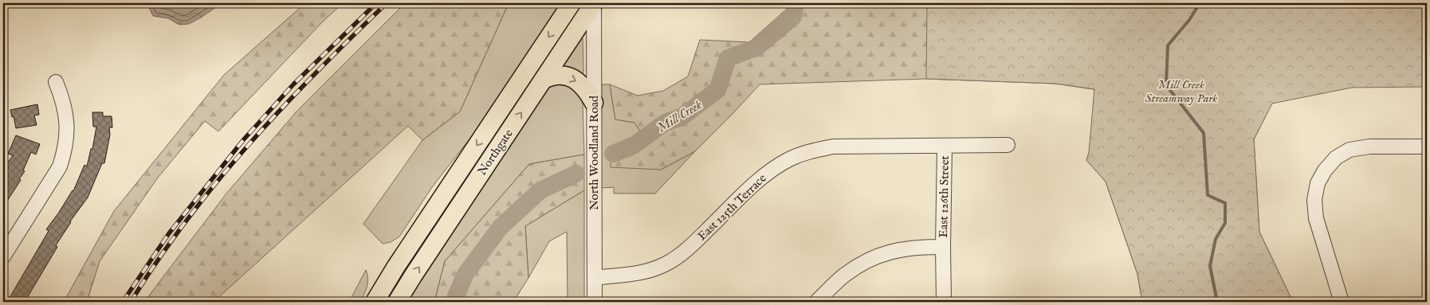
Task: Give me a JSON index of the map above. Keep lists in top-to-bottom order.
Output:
{
  "streets": {
    "main road": ["Northgate"],
    "street": ["North Woodland Road", "East 126th Street", "East 125th Terrace"]
  },
  "crossings": [
    ["Northgate", "North Woodland Road"],
    ["North Woodland Road", "East 125th Terrace"],
    ["East 126th Street", "East 125th Terrace"]
  ],
  "water": ["Mill Creek"],
  "parks": ["Mill Creek Streamway Park"]
}
